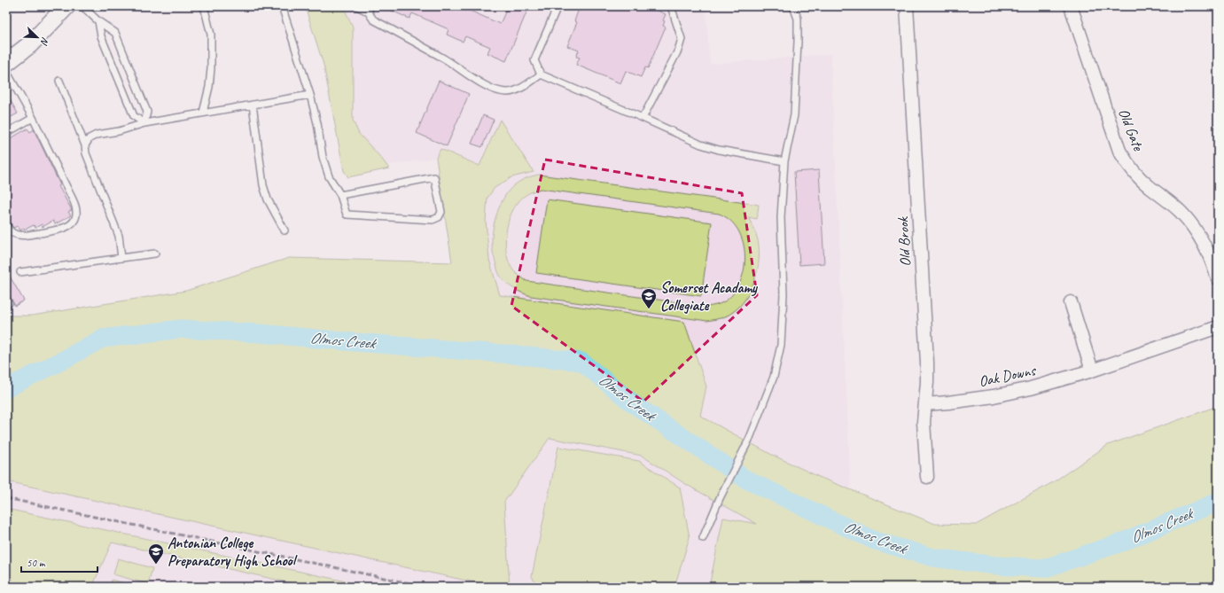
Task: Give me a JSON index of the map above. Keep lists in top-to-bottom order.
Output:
{
  "streets": {
    "street": ["Old Gate", "Old Brook", "Oak Downs"]
  },
  "crossings": [
    ["Old Brook", "Oak Downs"]
  ],
  "water": ["Olmos Creek"],
  "places": {
    "school or university": ["Somerset Acadamy Collegiate", "Antonian College Preparatory High School"]
  },
  "scale_bar": "50 m",
  "north": "bottom right"
}
